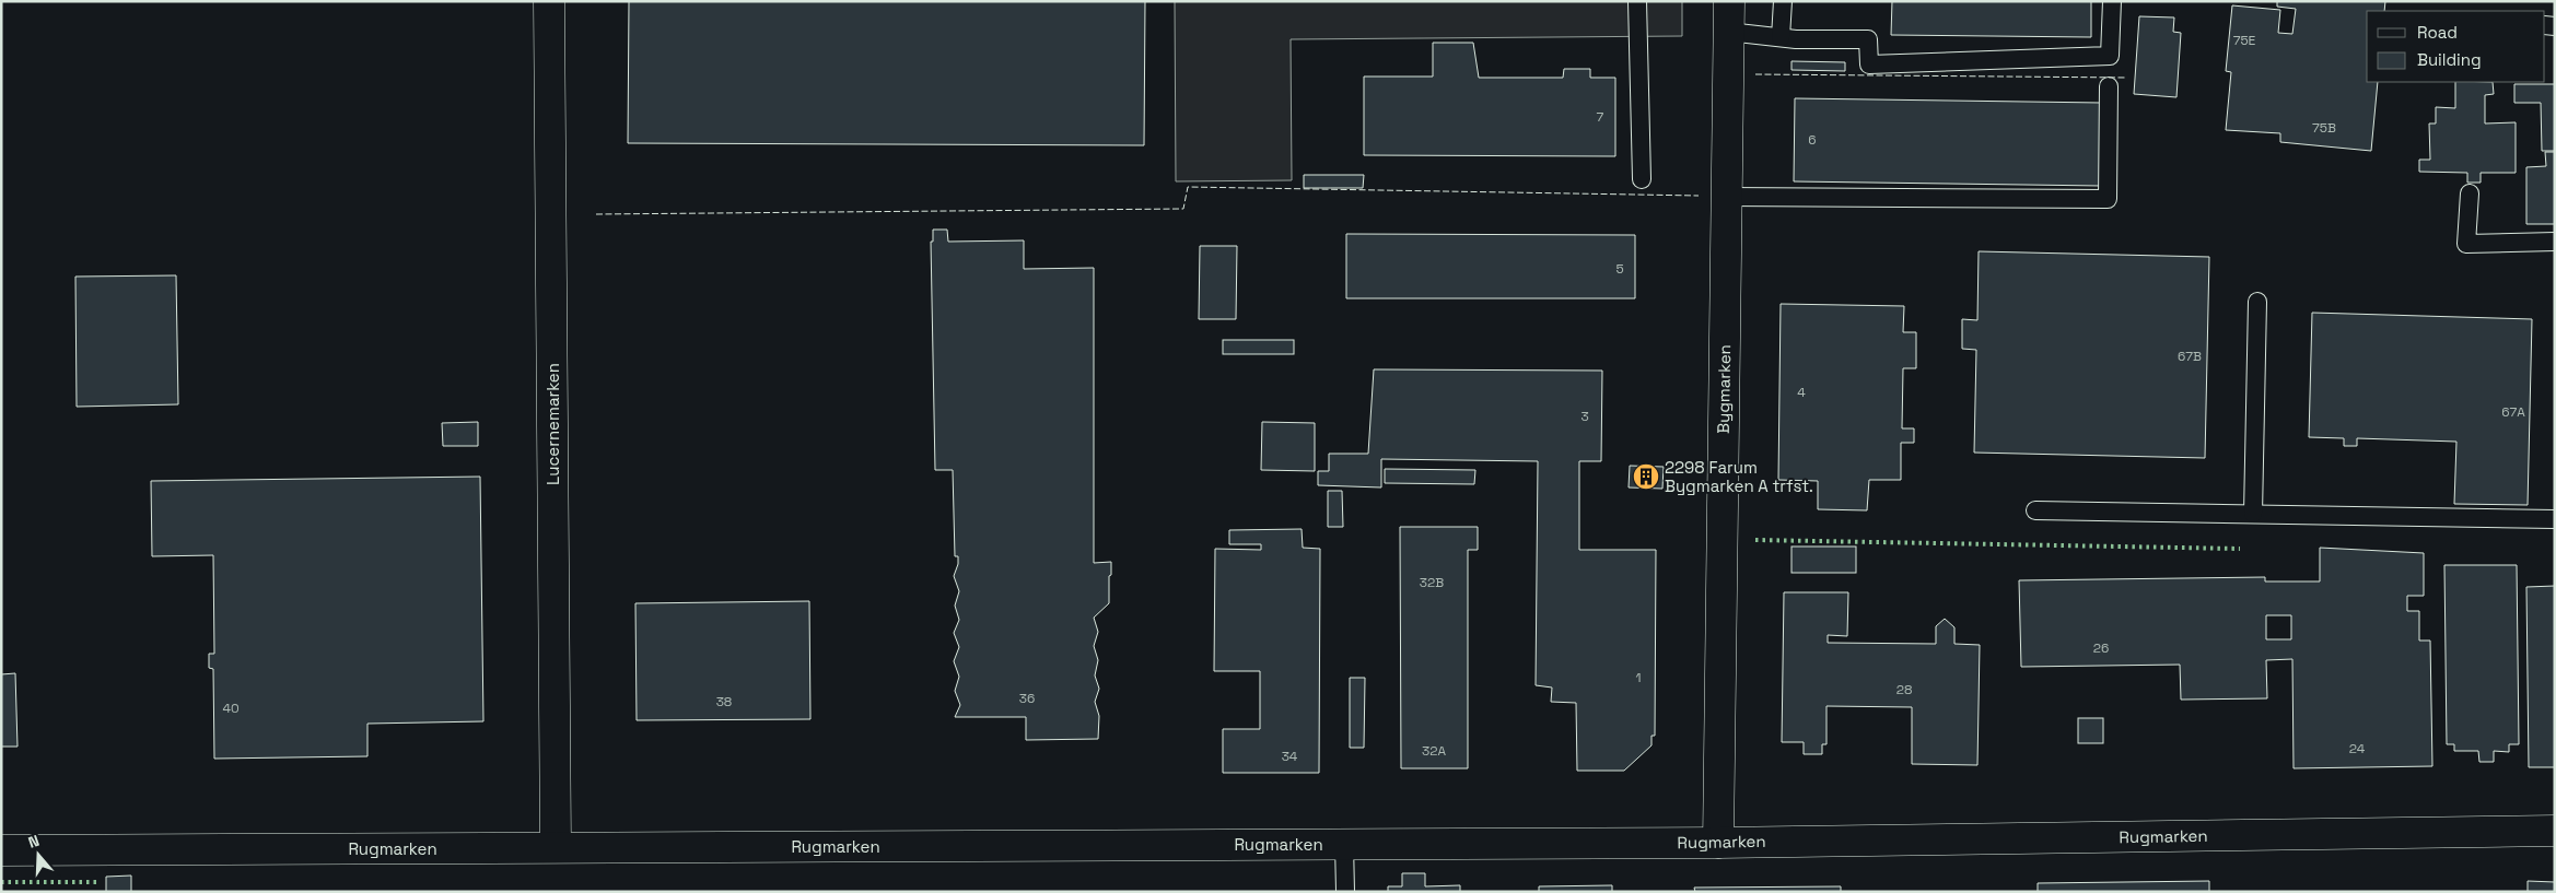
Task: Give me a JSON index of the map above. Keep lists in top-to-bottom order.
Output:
{
  "streets": {
    "street": ["Bygmarken", "Lucernemarken", "Rugmarken"]
  },
  "crossings": [
    ["Bygmarken", "Rugmarken"],
    ["Lucernemarken", "Rugmarken"]
  ],
  "places": {
    "building": ["2298 Farum Bygmarken A trfst."]
  },
  "house_numbers": [
    "75E",
    "7",
    "75B",
    "6",
    "5",
    "67B",
    "4",
    "67A",
    "3",
    "32B",
    "26",
    "1",
    "28",
    "36",
    "38",
    "40",
    "24",
    "32A",
    "34"
  ],
  "legend": ["Road", "Building"],
  "north": "top"
}
